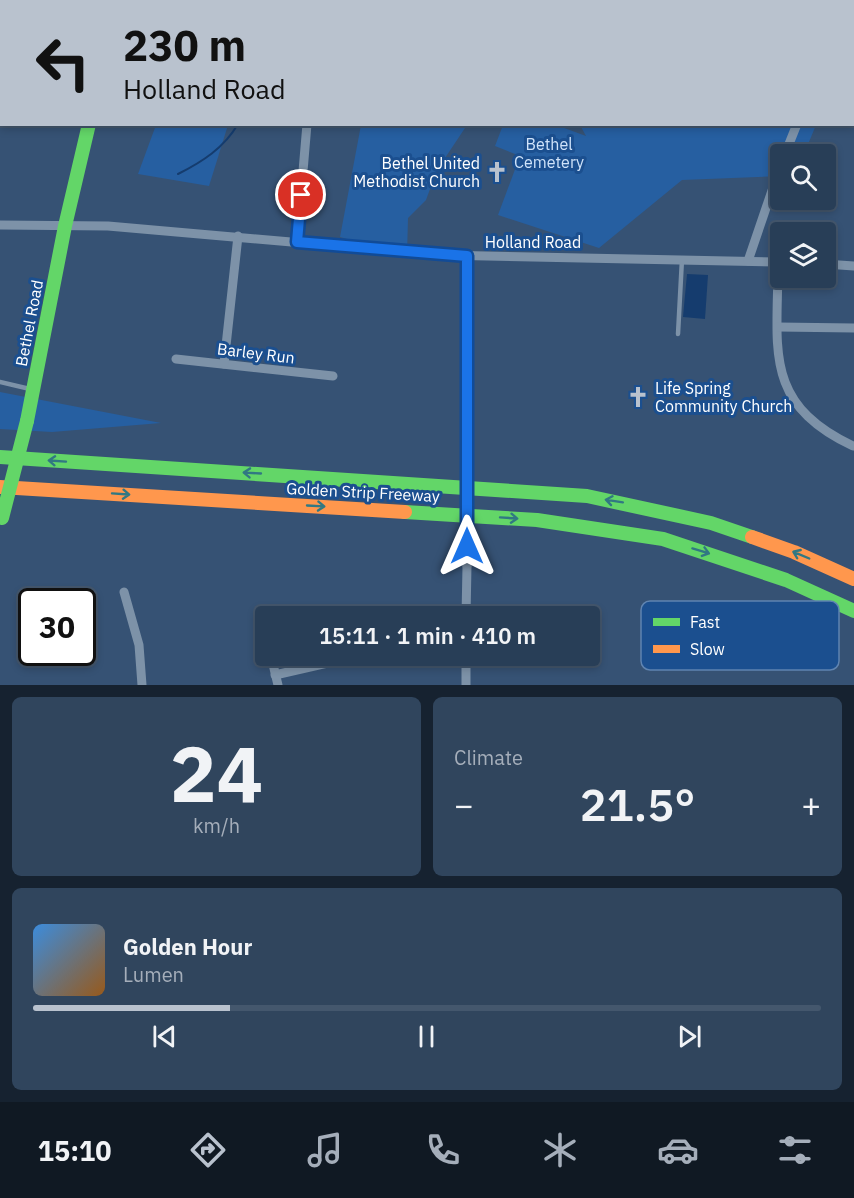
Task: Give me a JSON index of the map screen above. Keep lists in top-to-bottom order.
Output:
{
  "streets": {
    "main road": ["Bethel Road", "Golden Strip Freeway"],
    "street": ["Holland Road", "Barley Run"]
  },
  "crossings": [
    ["Holland Road", "Bethel Road"]
  ],
  "parks": ["Bethel Cemetery"],
  "places": {
    "church": ["Bethel United Methodist Church", "Life Spring Community Church"]
  },
  "legend": ["Fast", "Slow"],
  "page": {
    "turn": ["230 m", "Holland Road"],
    "limit": "30",
    "trip": "15:11 · 1 min · 410 m",
    "tile": [
      ["24", "km/h"],
      "Climate"
    ],
    "heat": ["−", "21.5°", "+"],
    "song": ["Golden Hour", "Lumen"],
    "tabs": "15:10"
  }
}
